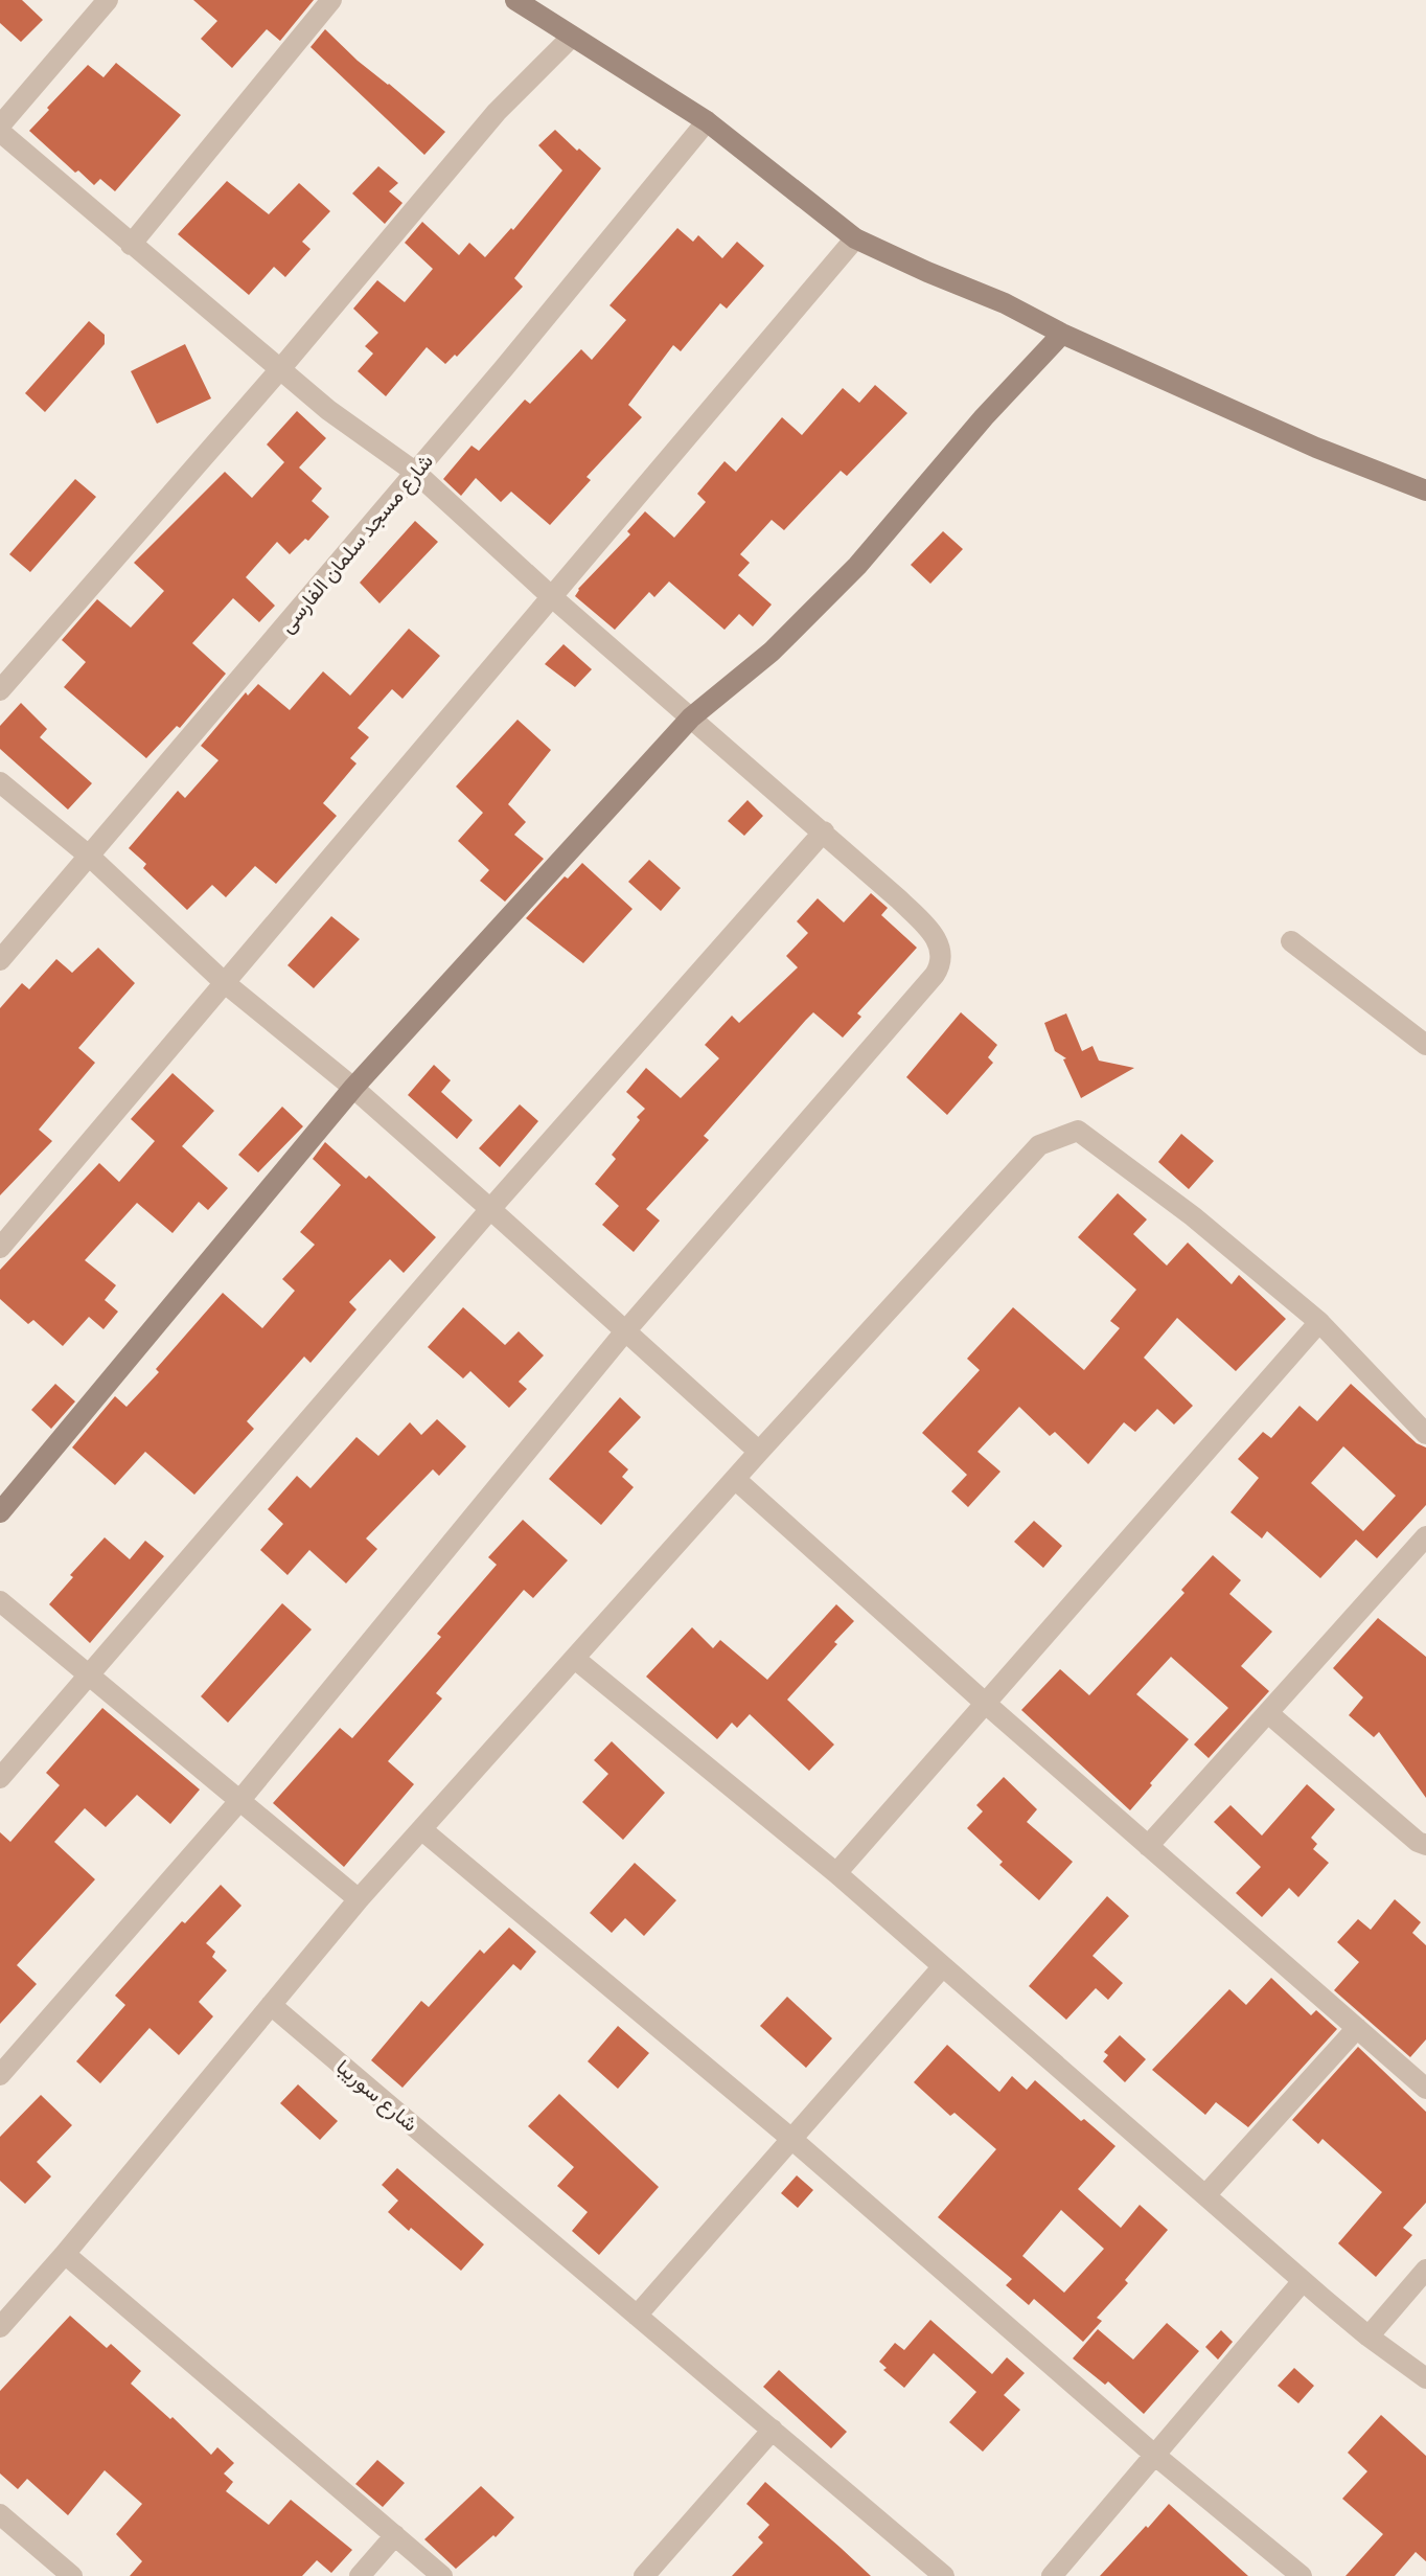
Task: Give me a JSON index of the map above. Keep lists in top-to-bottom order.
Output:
{
  "streets": {
    "street": ["شارع مسجد سلمان الفارسى", "شارع سوريبا"]
  }
}
